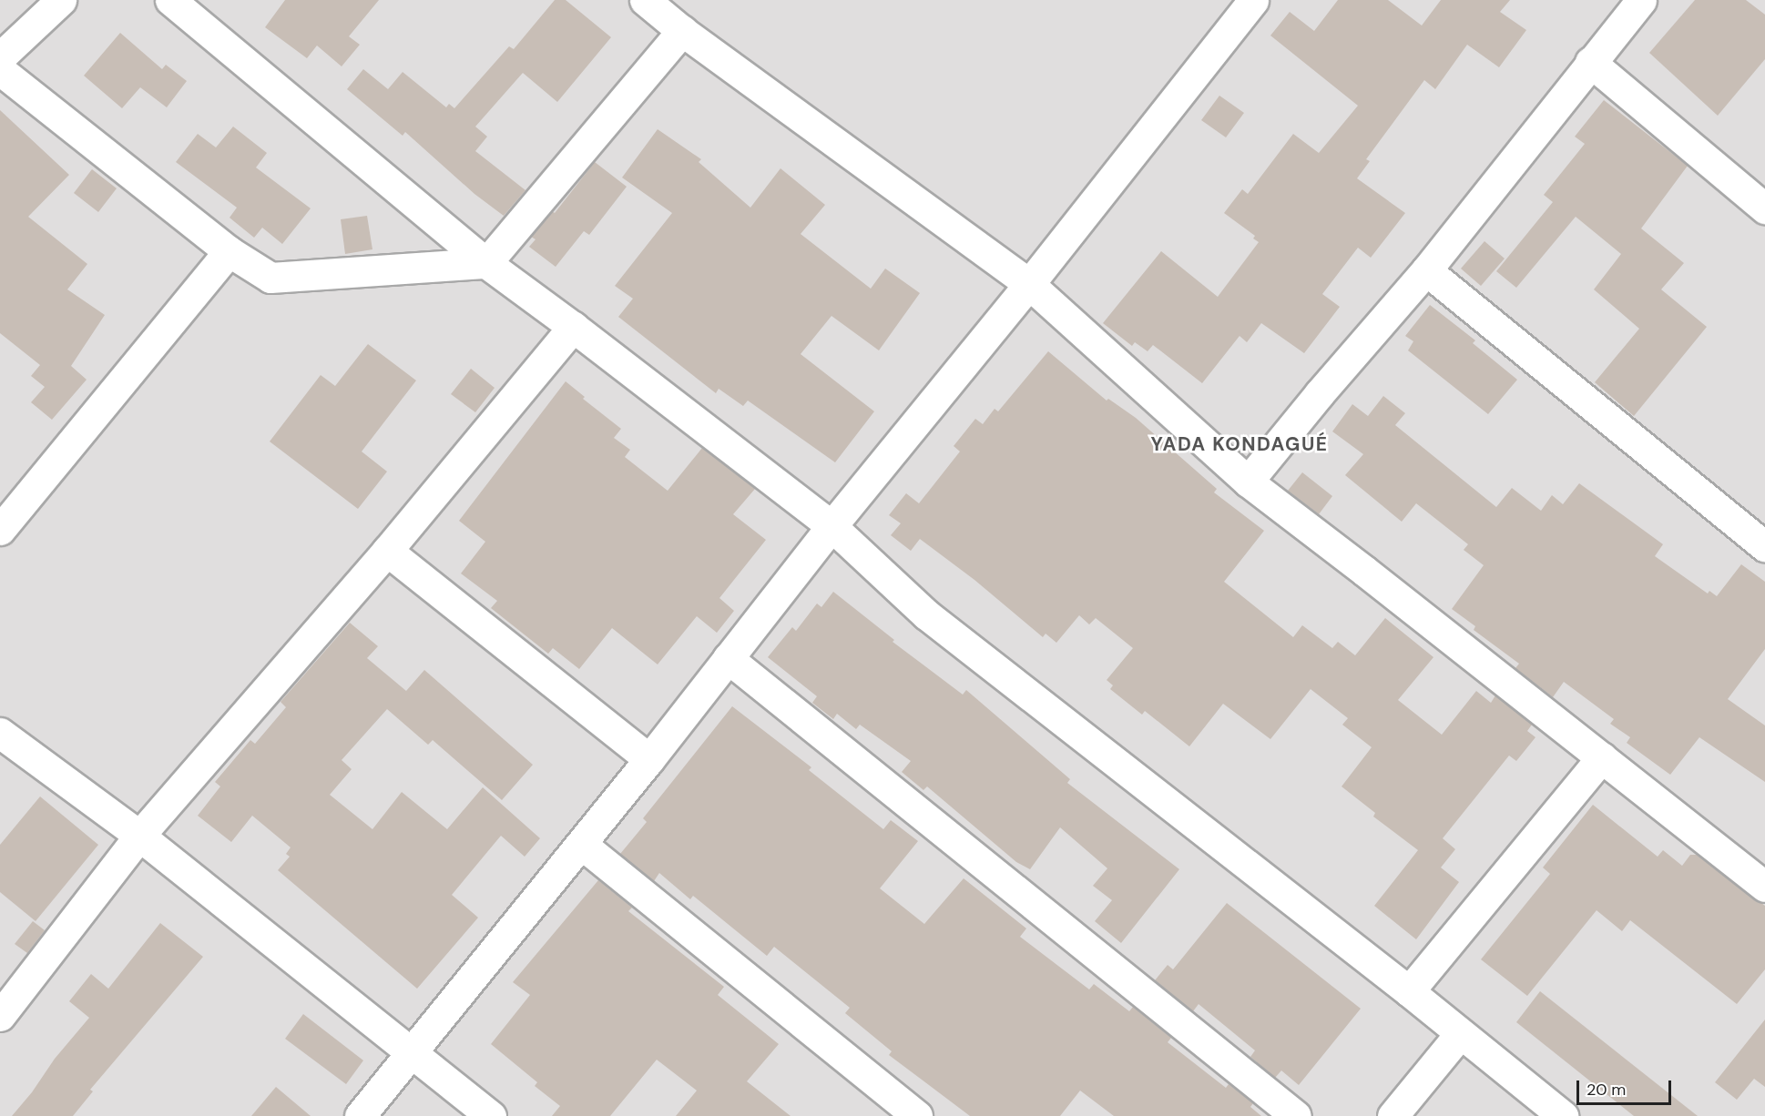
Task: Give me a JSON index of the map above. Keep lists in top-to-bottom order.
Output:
{
  "districts": ["YADA KONDAGUÉ"],
  "scale_bar": "20 m"
}
